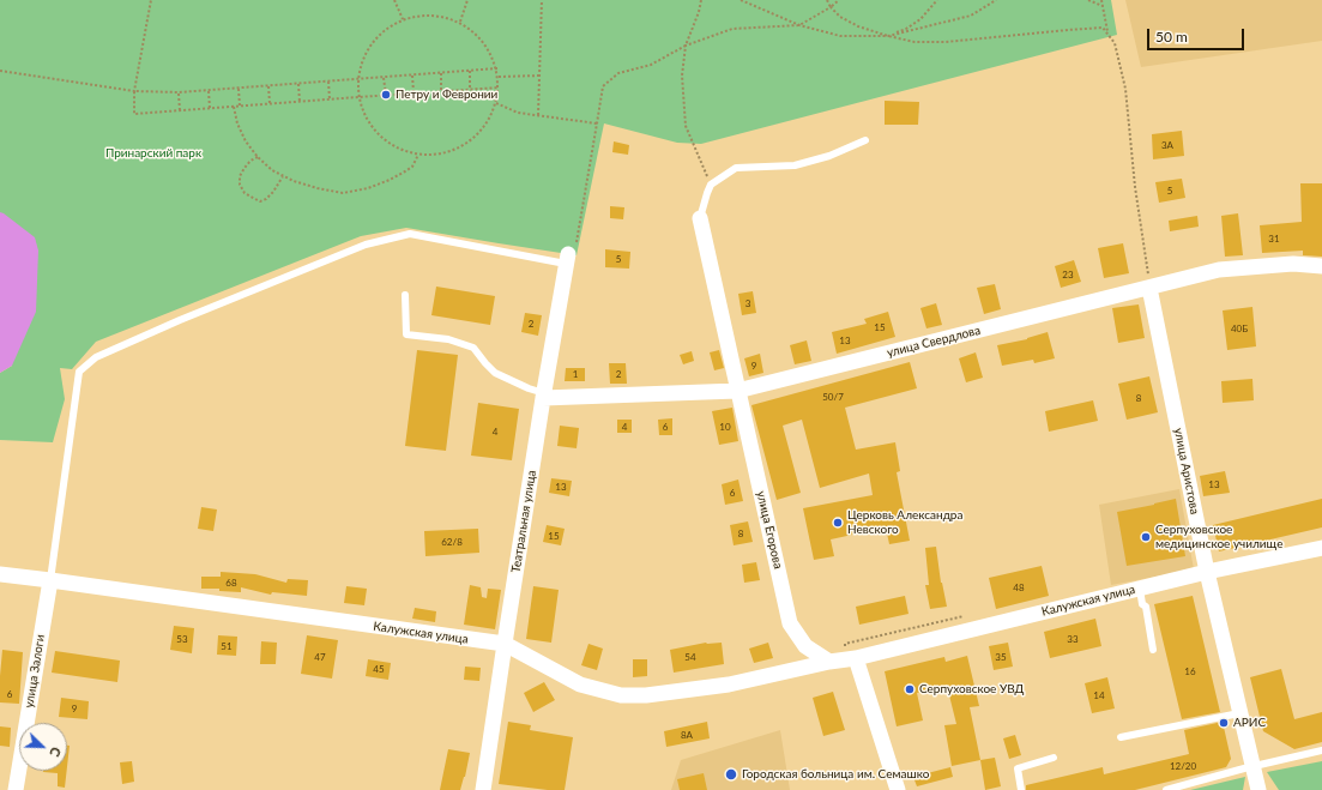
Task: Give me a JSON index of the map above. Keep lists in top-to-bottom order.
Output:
{
  "streets": {
    "street": [
      "улица Свердлова",
      "улица Аристова",
      "Театральная улица",
      "улица Егорова",
      "Калужская улица",
      "улица Залоги"
    ]
  },
  "crossings": [
    ["улица Свердлова", "улица Аристова"],
    ["улица Свердлова", "Театральная улица"],
    ["улица Свердлова", "улица Егорова"],
    ["улица Аристова", "Калужская улица"],
    ["Театральная улица", "Калужская улица"],
    ["улица Егорова", "Калужская улица"],
    ["Калужская улица", "улица Залоги"]
  ],
  "parks": ["Принарский парк"],
  "places": [
    "Петру и Февронии",
    "Церковь Александра Невского",
    "Серпуховское медицинское училище",
    "Серпуховское УВД",
    "АРИС",
    "Городская больница им. Семашко"
  ],
  "house_numbers": [
    "3А",
    "5",
    "31",
    "5",
    "23",
    "3",
    "2",
    "15",
    "40Б",
    "13",
    "9",
    "1",
    "2",
    "50/7",
    "8",
    "4",
    "6",
    "10",
    "4",
    "13",
    "13",
    "6",
    "8",
    "15",
    "62/8",
    "68",
    "48",
    "53",
    "33",
    "51",
    "47",
    "54",
    "35",
    "45",
    "16",
    "6",
    "14",
    "9",
    "8А",
    "12/20"
  ],
  "scale_bar": "50 m",
  "north": "bottom right"
}
